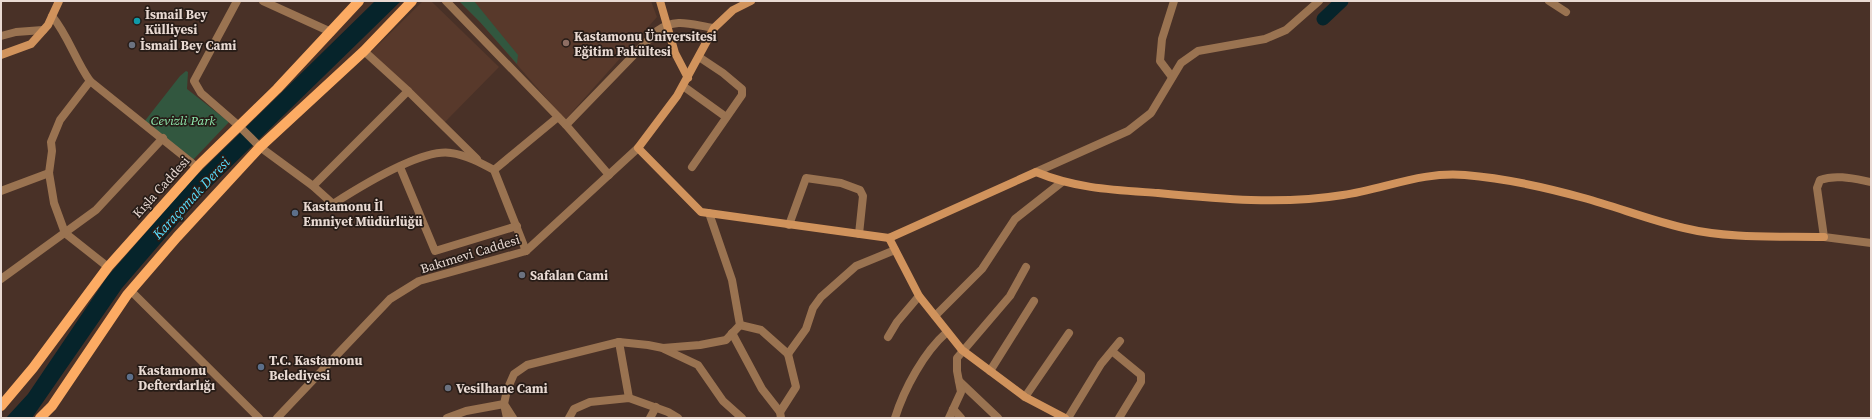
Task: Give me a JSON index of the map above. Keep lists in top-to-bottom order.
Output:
{
  "streets": {
    "main road": ["Kışla Caddesi"],
    "street": ["Bakımevi Caddesi"]
  },
  "water": ["Karaçomak Deresi"],
  "parks": ["Cevizli Park"],
  "places": [
    "İsmail Bey Külliyesi",
    "Kastamonu Üniversitesi Eğitim Fakültesi",
    "İsmail Bey Cami",
    "Kastamonu İl Emniyet Müdürlüğü",
    "Safalan Cami",
    "T.C. Kastamonu Belediyesi",
    "Kastamonu Defterdarlığı",
    "Vesilhane Cami"
  ]
}
